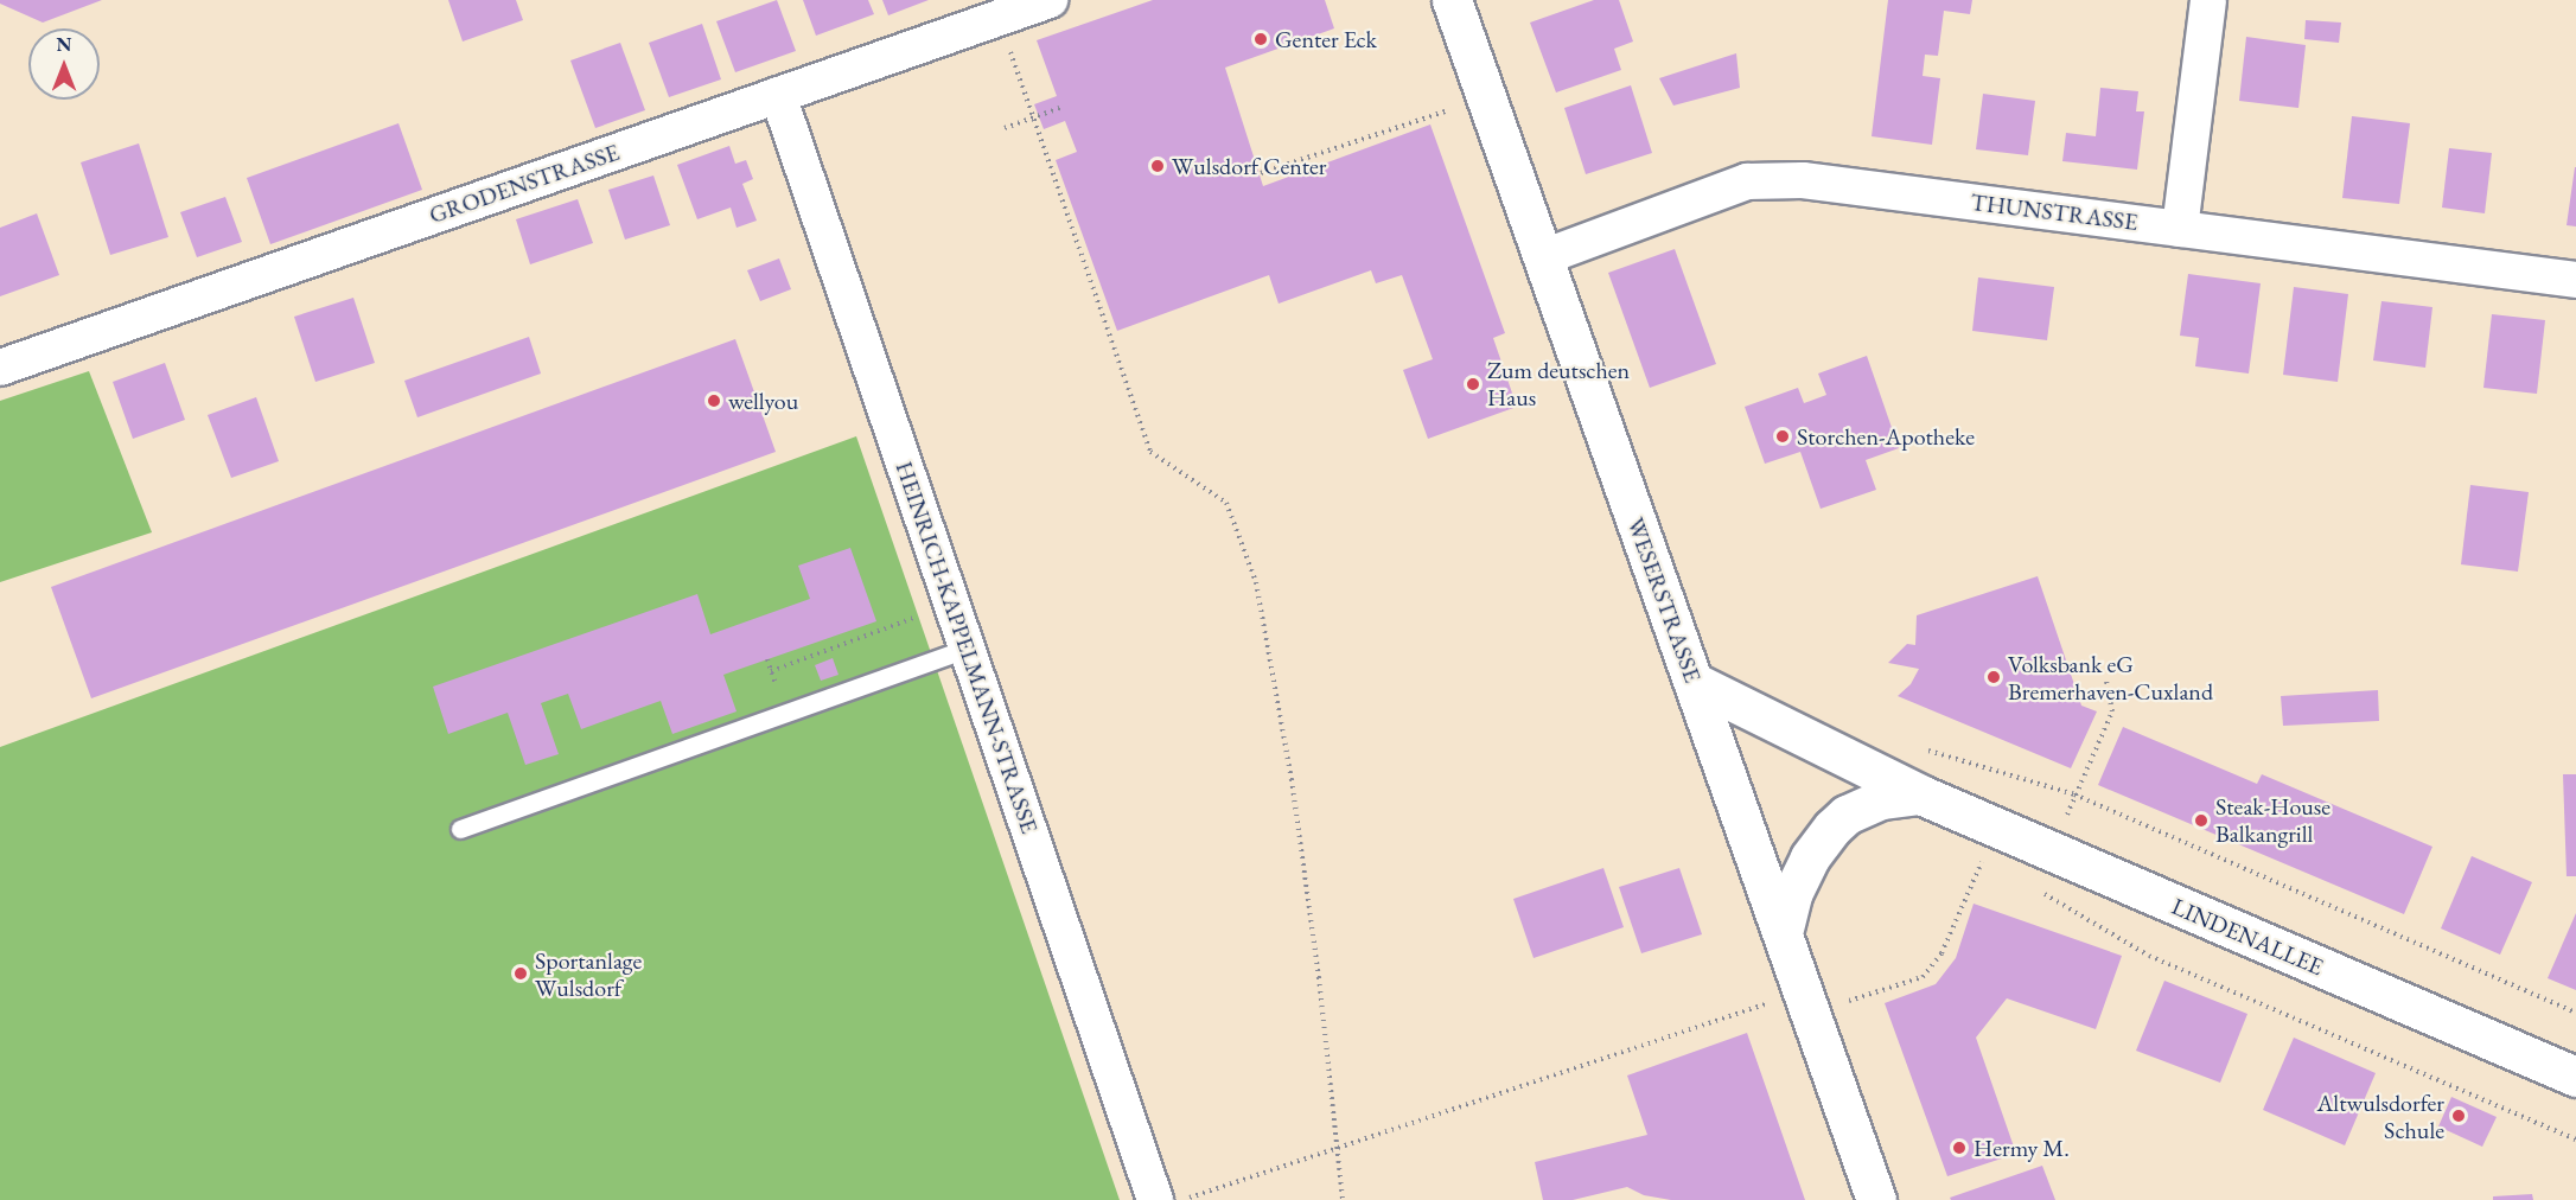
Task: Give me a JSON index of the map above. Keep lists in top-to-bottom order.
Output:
{
  "streets": {
    "main road": ["WESERSTRASSE", "LINDENALLEE"],
    "street": ["GRODENSTRASSE", "THUNSTRASSE", "HEINRICH-KAPPELMANN-STRASSE"]
  },
  "crossings": [
    ["GRODENSTRASSE", "HEINRICH-KAPPELMANN-STRASSE"],
    ["THUNSTRASSE", "WESERSTRASSE"],
    ["WESERSTRASSE", "LINDENALLEE"]
  ],
  "places": [
    "Genter Eck",
    "Wulsdorf Center",
    "Zum deutschen Haus",
    "wellyou",
    "Storchen-Apotheke",
    "Volksbank eG Bremerhaven-Cuxland",
    "Steak-House Balkangrill",
    "Sportanlage Wulsdorf",
    "Altwulsdorfer Schule",
    "Hermy M."
  ],
  "north": "top"
}
